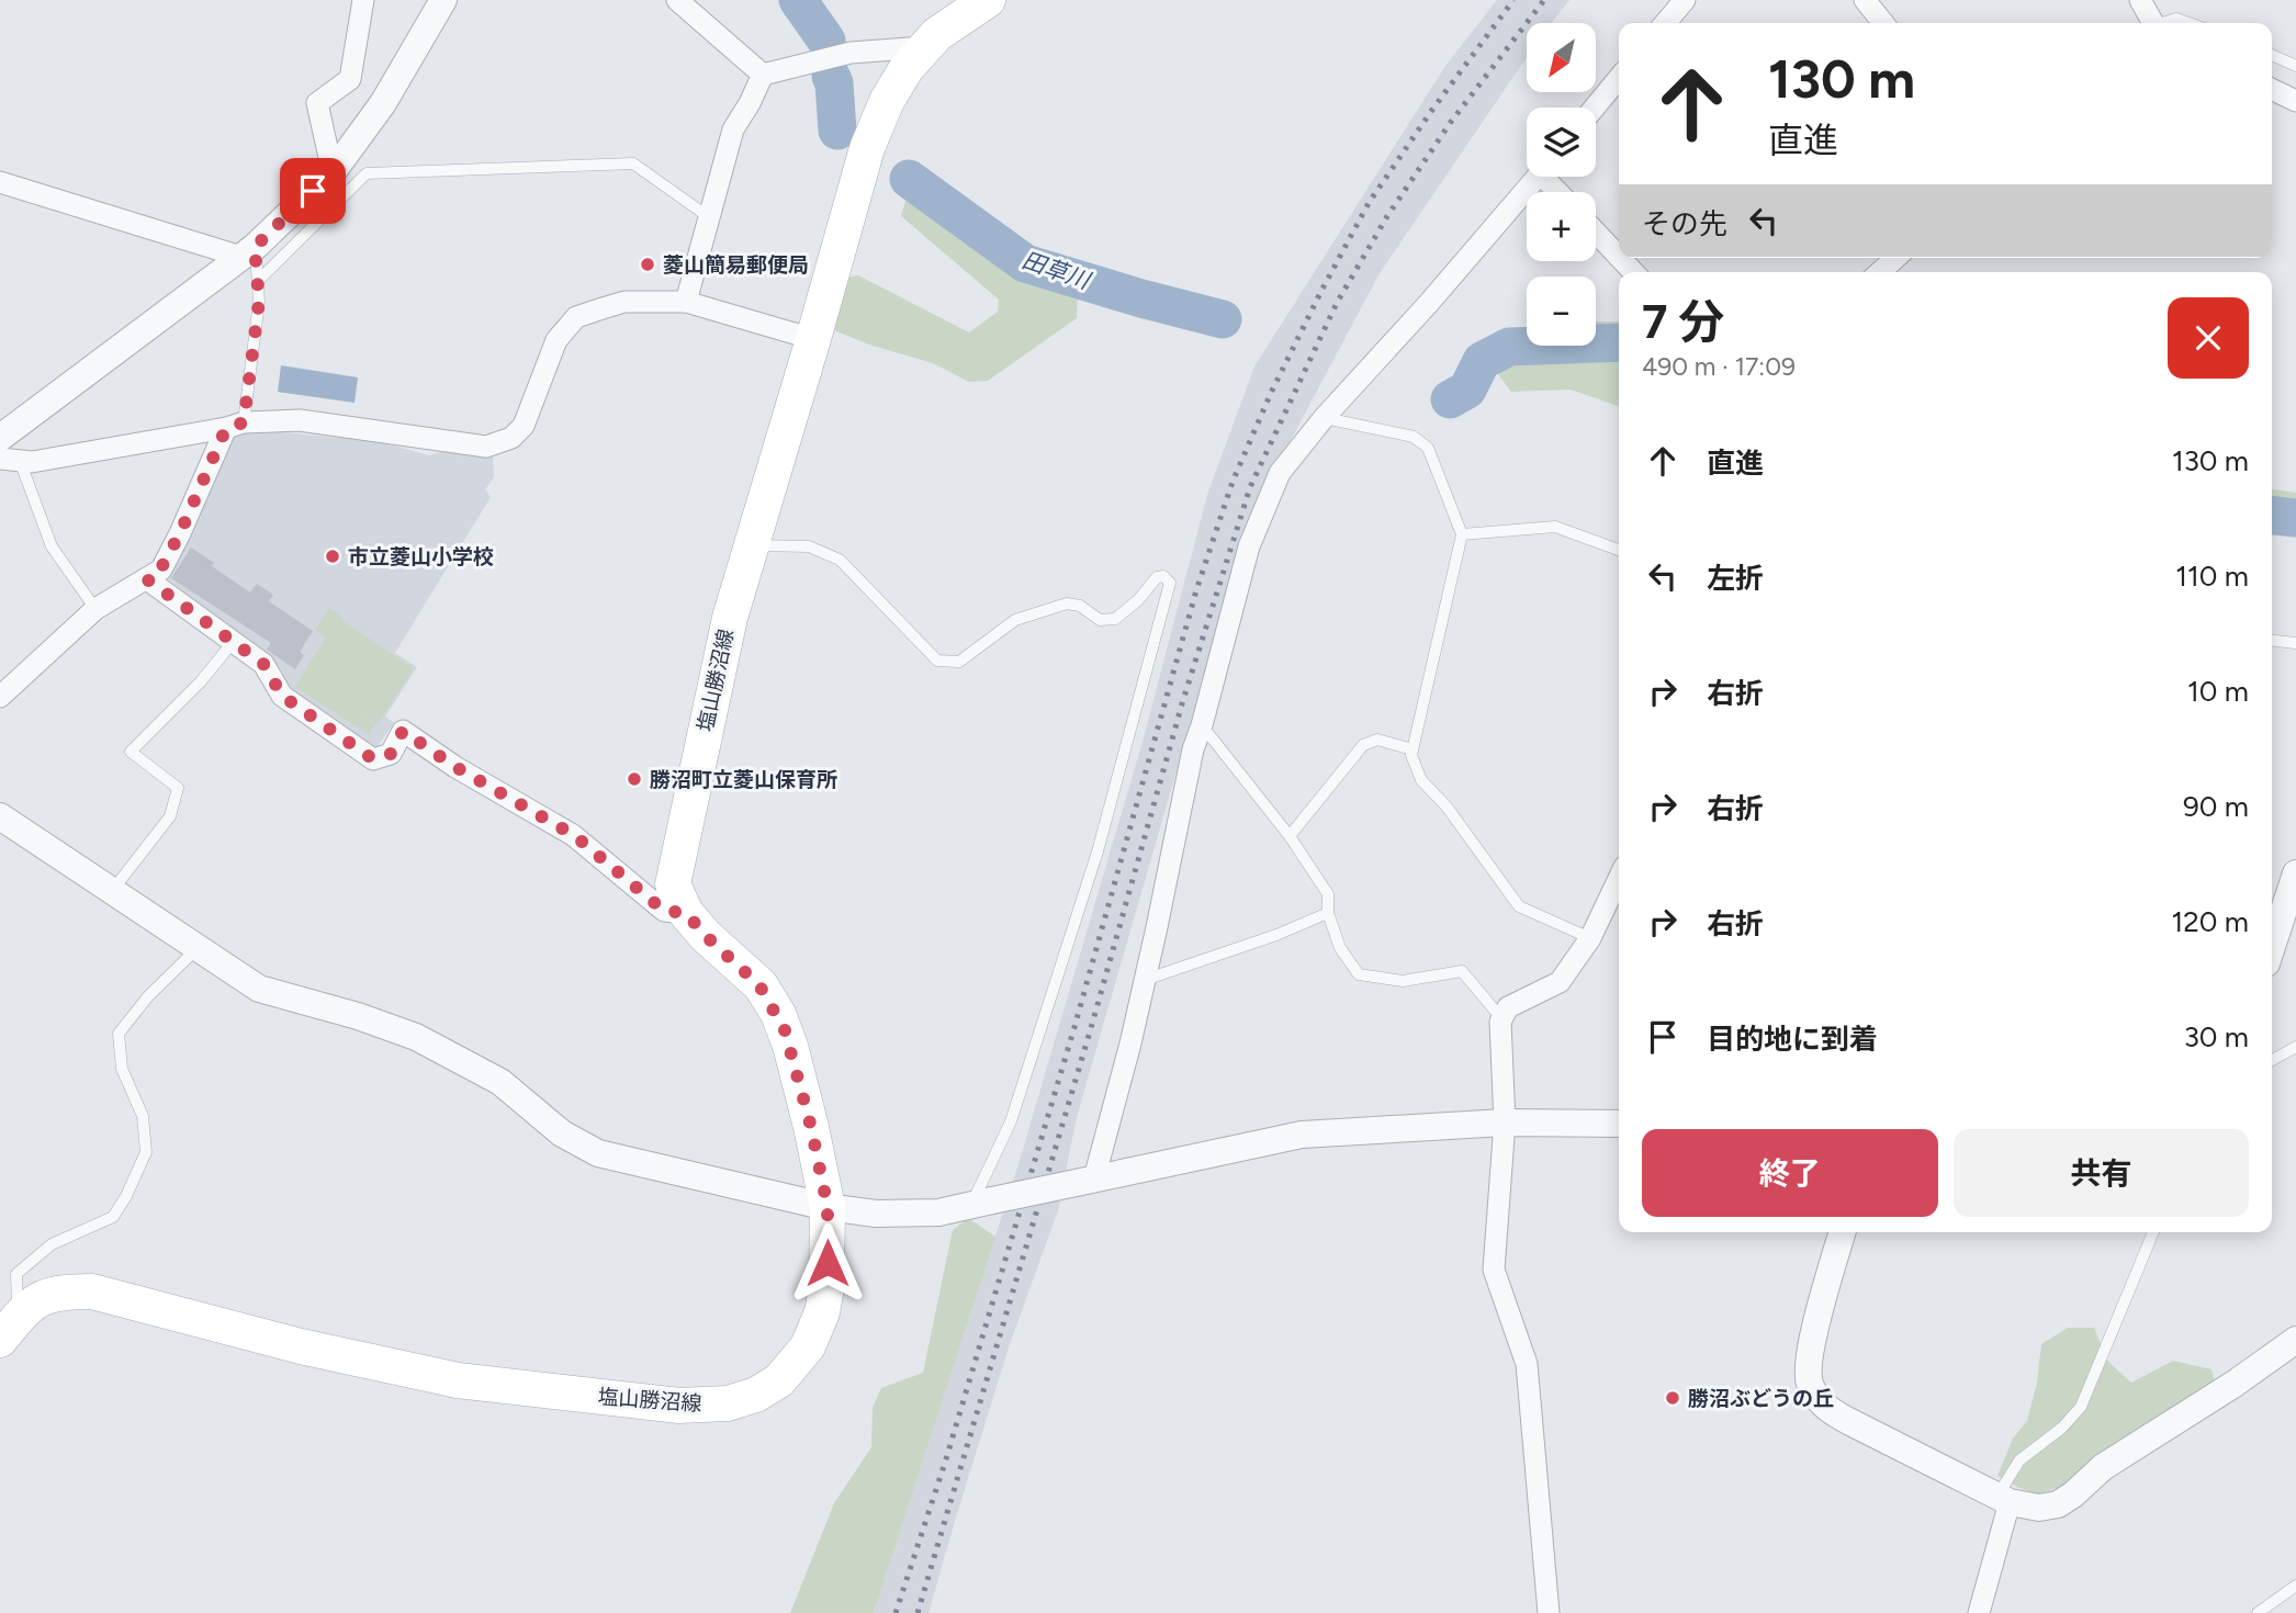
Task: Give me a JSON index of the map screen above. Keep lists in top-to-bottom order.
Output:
{
  "streets": {
    "main road": ["塩山勝沼線"]
  },
  "water": ["田草川"],
  "places": [
    "菱山簡易郵便局",
    "市立菱山小学校",
    "勝沼町立菱山保育所",
    "勝沼ぶどうの丘"
  ],
  "north": "bottom left",
  "page": {
    "map_buttons": ["+", "−"],
    "turn": ["130 m", "直進"],
    "then": "その先",
    "heading": ["7 分", "490 m · 17:09"],
    "list": [
      {
        "name": "直進",
        "value": "130 m"
      },
      {
        "name": "左折",
        "value": "110 m"
      },
      {
        "name": "右折",
        "value": "10 m"
      },
      {
        "name": "右折",
        "value": "90 m"
      },
      {
        "name": "右折",
        "value": "120 m"
      },
      {
        "name": "目的地に到着",
        "value": "30 m"
      }
    ],
    "buttons": ["終了", "共有"]
  }
}
